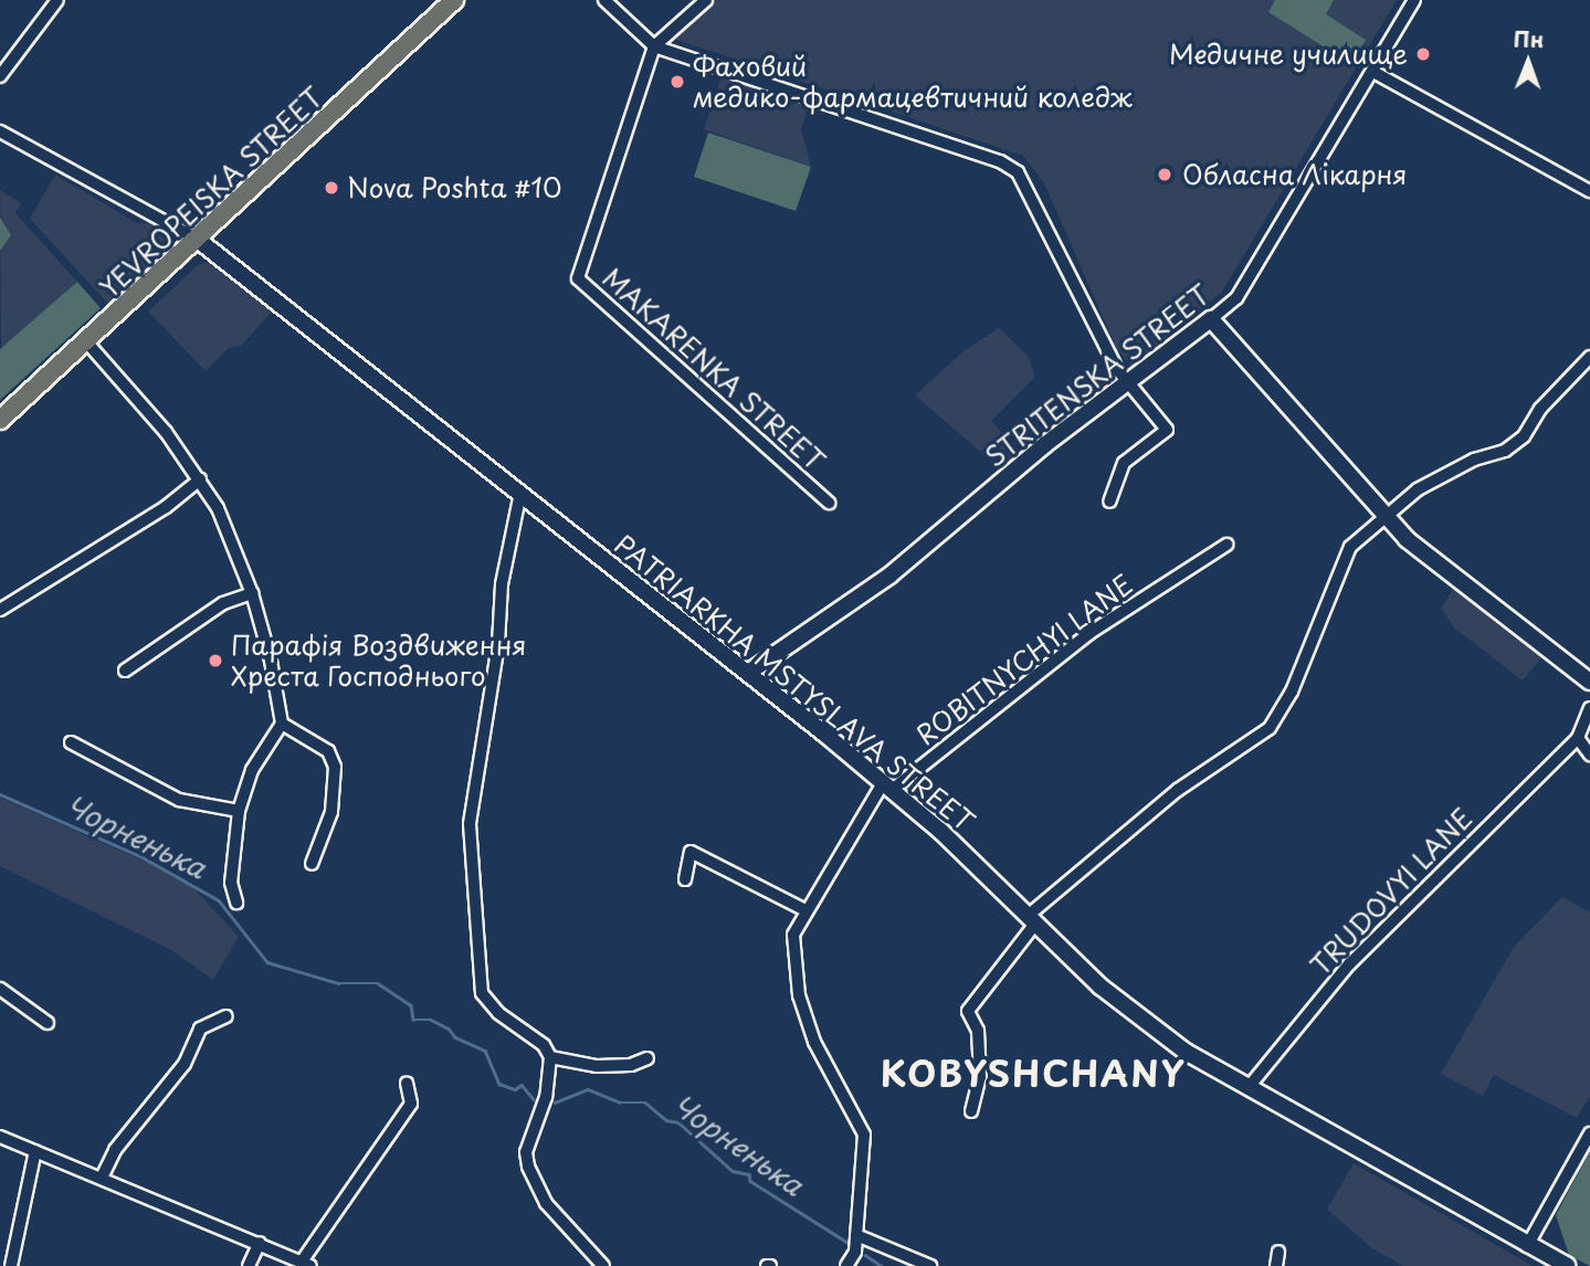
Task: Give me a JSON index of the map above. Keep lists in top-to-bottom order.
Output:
{
  "streets": {
    "main road": ["YEVROPEISKA STREET", "STRITENSKA STREET", "PATRIARKHA MSTYSLAVA STREET"],
    "street": ["MAKARENKA STREET", "ROBITNYCHYI LANE", "TRUDOVYI LANE"]
  },
  "crossings": [
    ["YEVROPEISKA STREET", "PATRIARKHA MSTYSLAVA STREET"],
    ["STRITENSKA STREET", "PATRIARKHA MSTYSLAVA STREET"],
    ["ROBITNYCHYI LANE", "PATRIARKHA MSTYSLAVA STREET"],
    ["PATRIARKHA MSTYSLAVA STREET", "TRUDOVYI LANE"]
  ],
  "districts": ["KOBYSHCHANY"],
  "water": ["Чорненька"],
  "places": [
    "Медичне училище",
    "Фаховий медико-фармацевтичний коледж",
    "Обласна Лікарня",
    "Nova Poshta #10",
    "Парафія Воздвиження Хреста Господнього"
  ],
  "north": "top"
}
